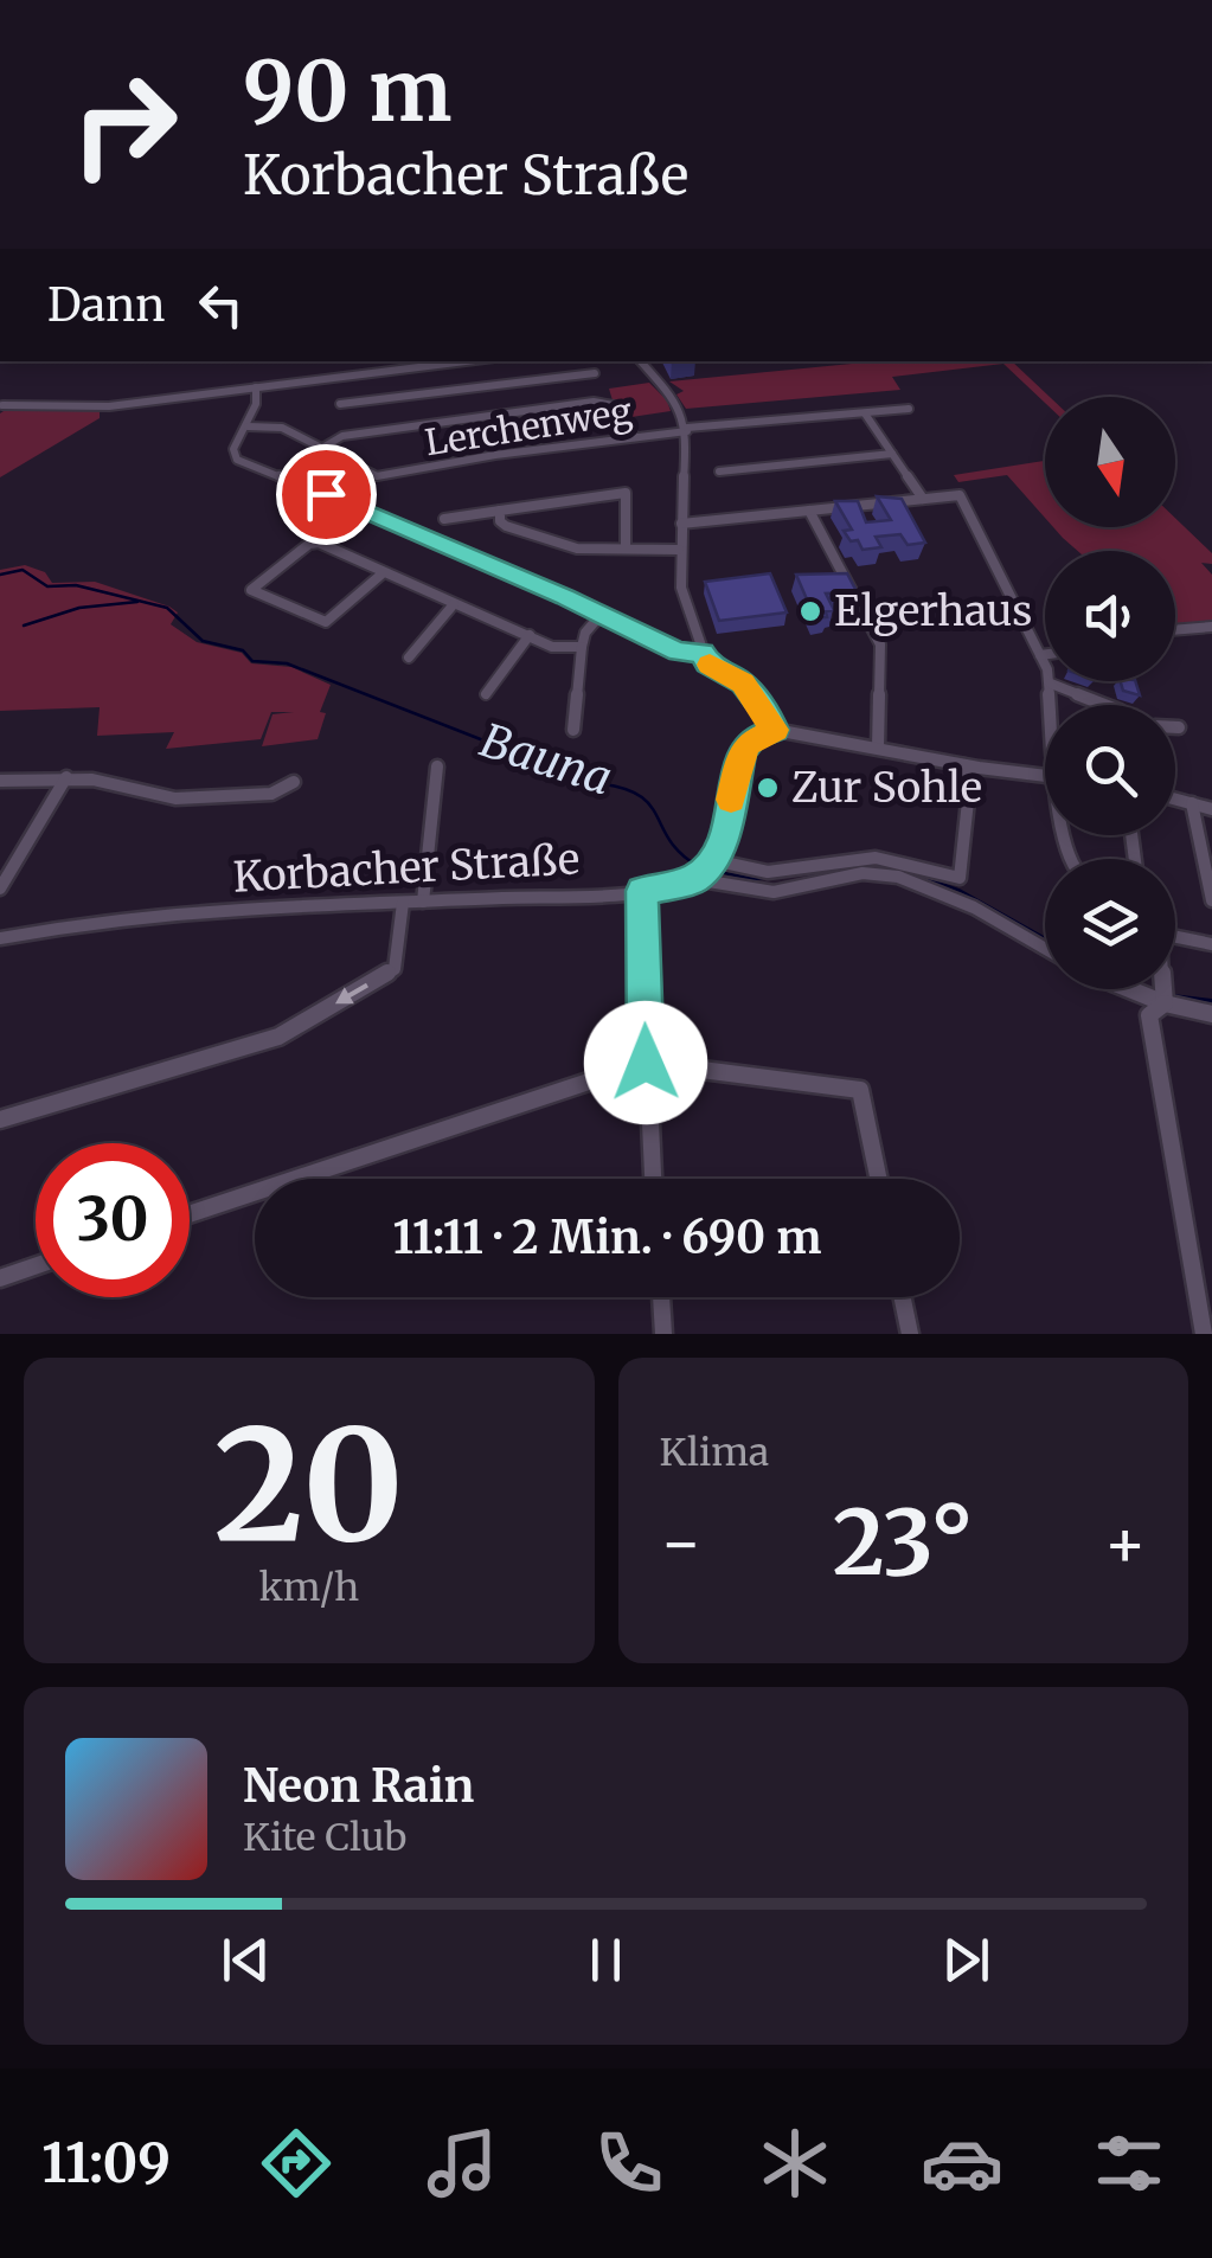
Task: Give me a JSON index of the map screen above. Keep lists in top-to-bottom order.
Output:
{
  "streets": {
    "street": ["Lerchenweg", "Korbacher Straße"]
  },
  "water": ["Bauna"],
  "places": ["Elgerhaus", "Zur Sohle"],
  "north": "bottom",
  "page": {
    "turn": ["90 m", "Korbacher Straße"],
    "then": "Dann",
    "limit": "30",
    "trip": "11:11 · 2 Min. · 690 m",
    "tile": [
      ["20", "km/h"],
      "Klima"
    ],
    "heat": ["−", "23°", "+"],
    "song": ["Neon Rain", "Kite Club"],
    "tabs": "11:09"
  }
}
